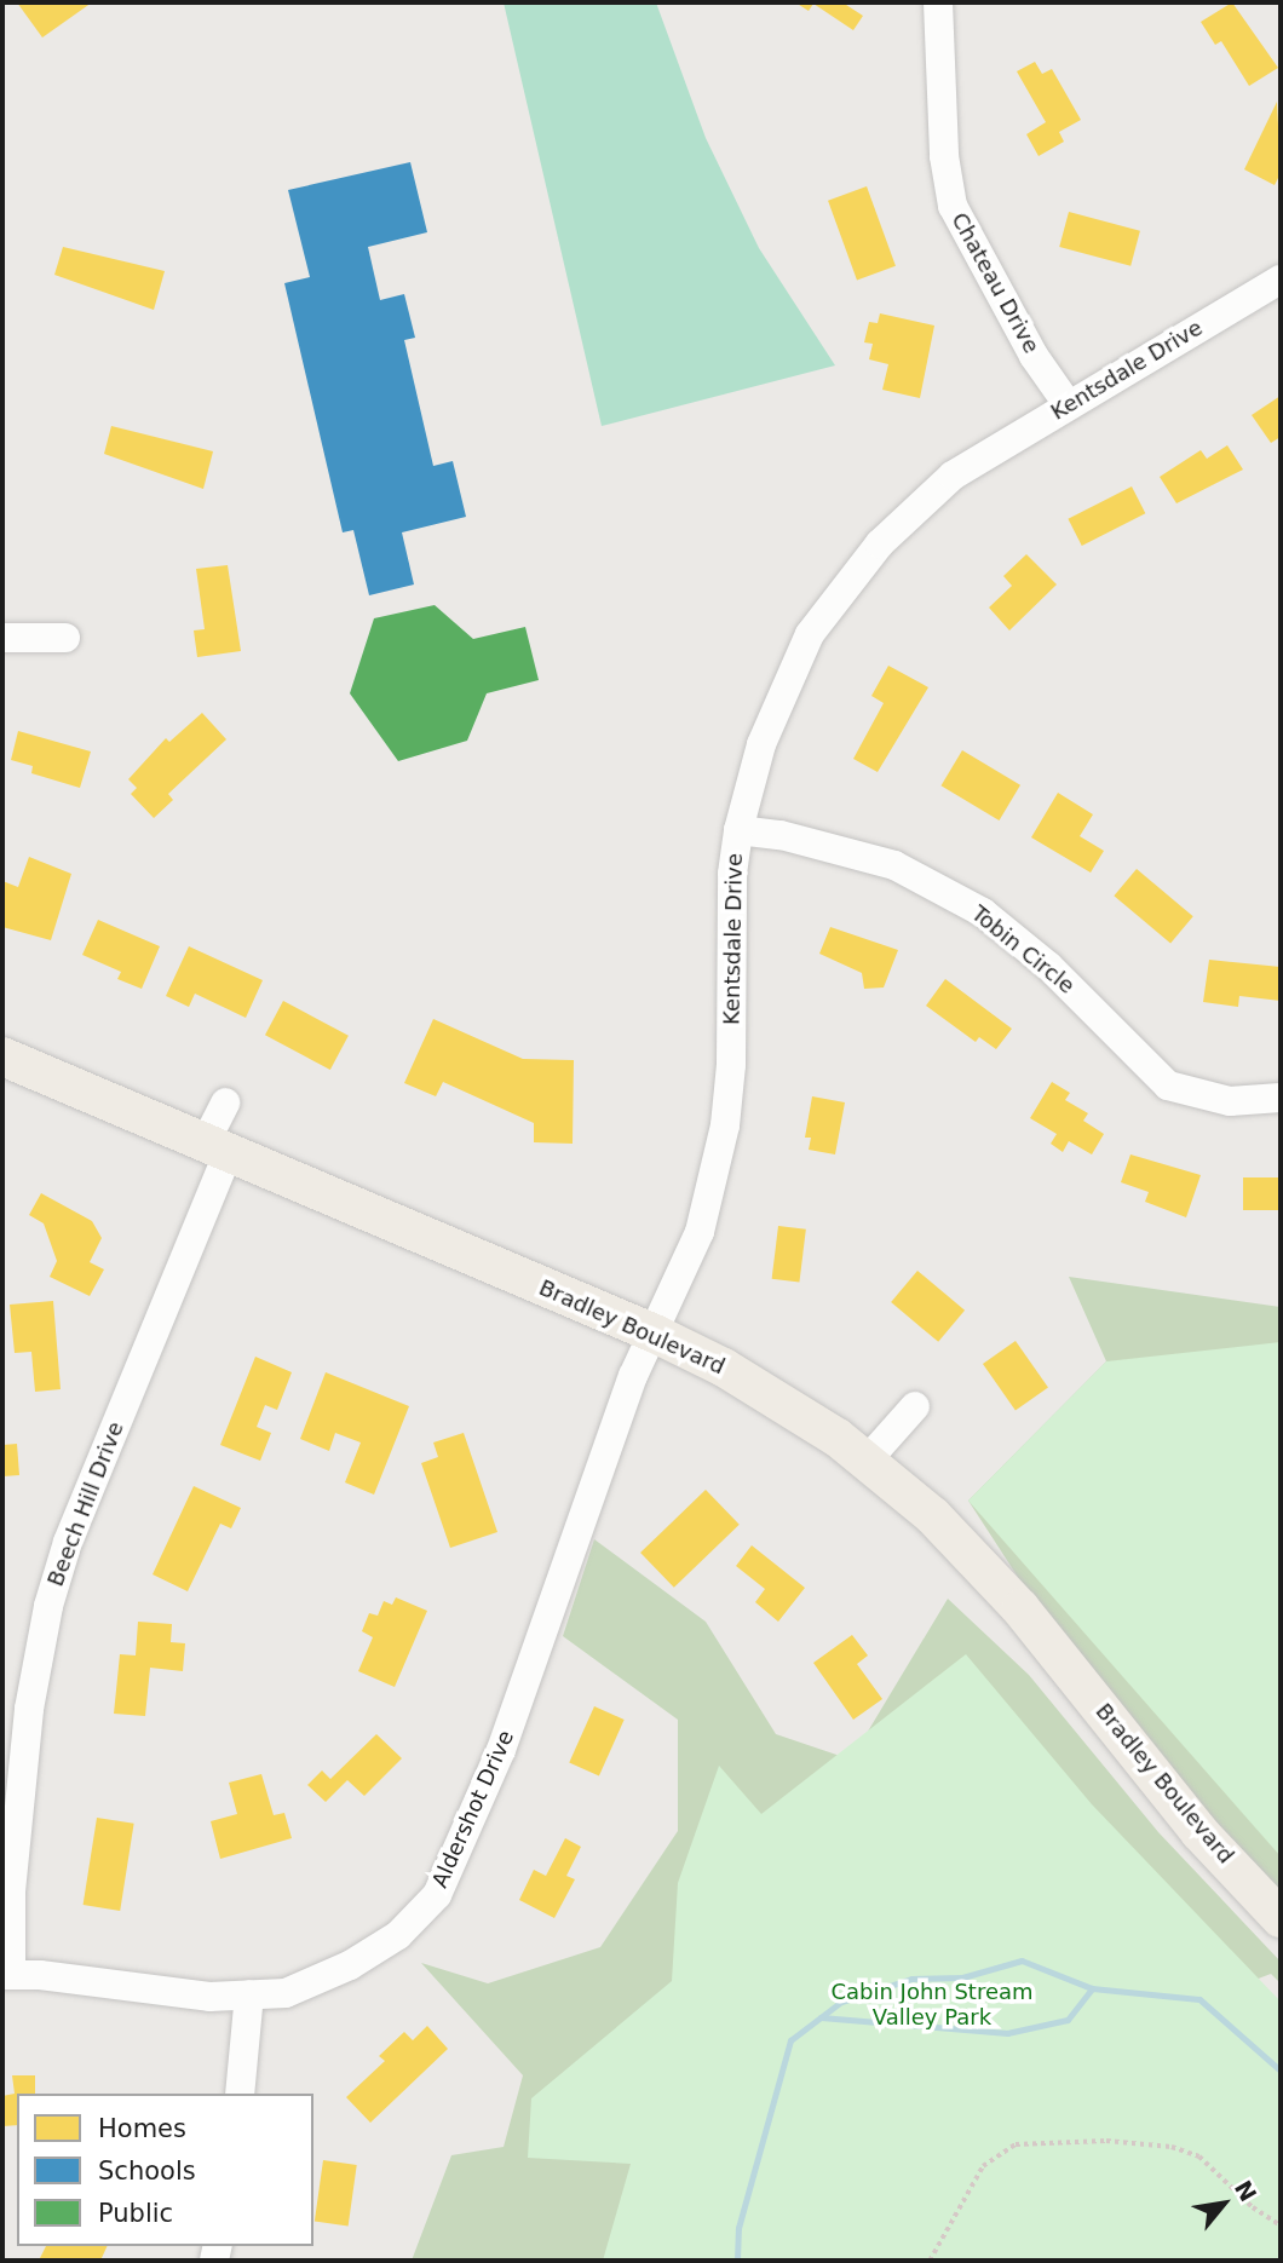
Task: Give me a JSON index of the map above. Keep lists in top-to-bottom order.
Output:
{
  "streets": {
    "main road": ["Bradley Boulevard"],
    "street": [
      "Chateau Drive",
      "Kentsdale Drive",
      "Tobin Circle",
      "Beech Hill Drive",
      "Aldershot Drive"
    ]
  },
  "crossings": [
    ["Chateau Drive", "Kentsdale Drive"],
    ["Kentsdale Drive", "Tobin Circle"],
    ["Kentsdale Drive", "Bradley Boulevard"],
    ["Kentsdale Drive", "Aldershot Drive"],
    ["Bradley Boulevard", "Beech Hill Drive"],
    ["Bradley Boulevard", "Aldershot Drive"],
    ["Beech Hill Drive", "Aldershot Drive"]
  ],
  "parks": ["Cabin John Stream Valley Park"],
  "legend": ["Homes", "Schools", "Public"],
  "north": "top right"
}
